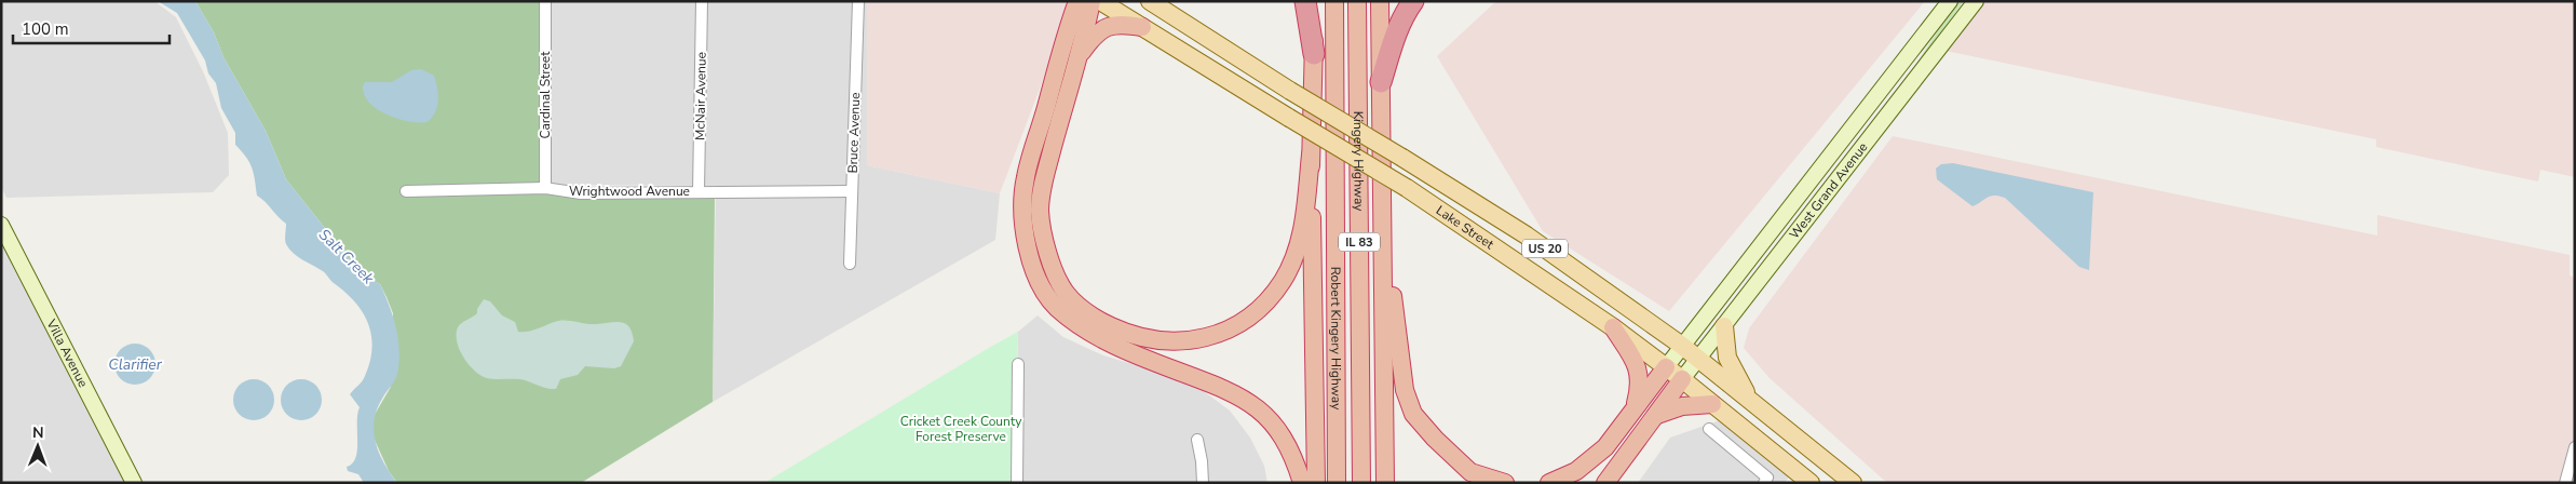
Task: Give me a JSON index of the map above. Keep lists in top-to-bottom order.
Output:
{
  "streets": {
    "highway": [
      "Kingery Highway",
      "IL 83",
      "US 20",
      "Robert Kingery Highway"
    ],
    "main road": ["West Grand Avenue", "Lake Street", "Villa Avenue"],
    "street": [
      "Cardinal Street",
      "McNair Avenue",
      "Bruce Avenue",
      "Wrightwood Avenue"
    ]
  },
  "crossings": [
    ["Cardinal Street", "Wrightwood Avenue"],
    ["McNair Avenue", "Wrightwood Avenue"],
    ["Bruce Avenue", "Wrightwood Avenue"],
    ["West Grand Avenue", "Lake Street"],
    ["Lake Street", "US 20"]
  ],
  "water": ["Salt Creek", "Clarifier"],
  "parks": ["Cricket Creek County Forest Preserve"],
  "scale_bar": "100 m",
  "north": "top"
}
